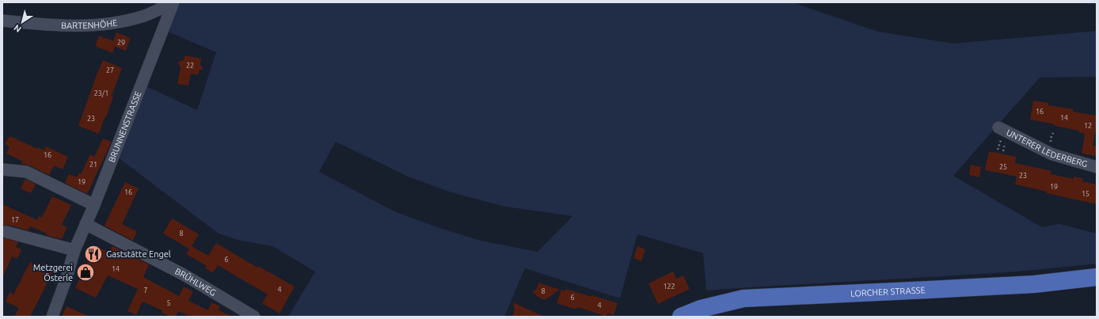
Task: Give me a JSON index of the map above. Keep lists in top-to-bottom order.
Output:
{
  "streets": {
    "main road": ["LORCHER STRASSE"],
    "street": [
      "BARTENHÖHE",
      "BRUNNENSTRASSE",
      "UNTERER LEDERBERG",
      "BRÜHLWEG"
    ]
  },
  "crossings": [
    ["BARTENHÖHE", "BRUNNENSTRASSE"],
    ["BRUNNENSTRASSE", "BRÜHLWEG"]
  ],
  "places": {
    "restaurant": ["Gaststätte Engel"],
    "shop": ["Metzgerei Österle"]
  },
  "house_numbers": [
    "29",
    "22",
    "27",
    "23/1",
    "16",
    "14",
    "23",
    "12",
    "16",
    "21",
    "25",
    "23",
    "19",
    "19",
    "16",
    "15",
    "17",
    "8",
    "6",
    "14",
    "122",
    "4",
    "7",
    "8",
    "6",
    "5",
    "4"
  ],
  "north": "bottom left"
}
